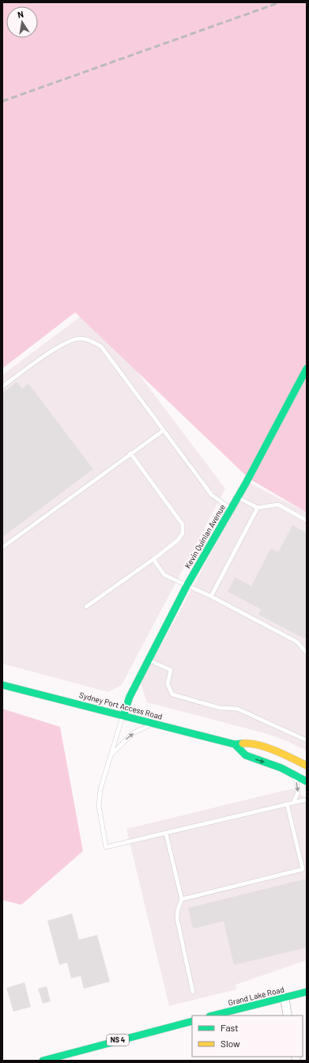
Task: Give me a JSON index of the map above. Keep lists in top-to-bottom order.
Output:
{
  "streets": {
    "main road": [
      "Kevin Quinlan Avenue",
      "Sydney Port Access Road",
      "Grand Lake Road",
      "NS 4"
    ]
  },
  "crossings": [
    ["Kevin Quinlan Avenue", "Sydney Port Access Road"]
  ],
  "legend": ["Fast", "Slow"],
  "north": "top"
}
